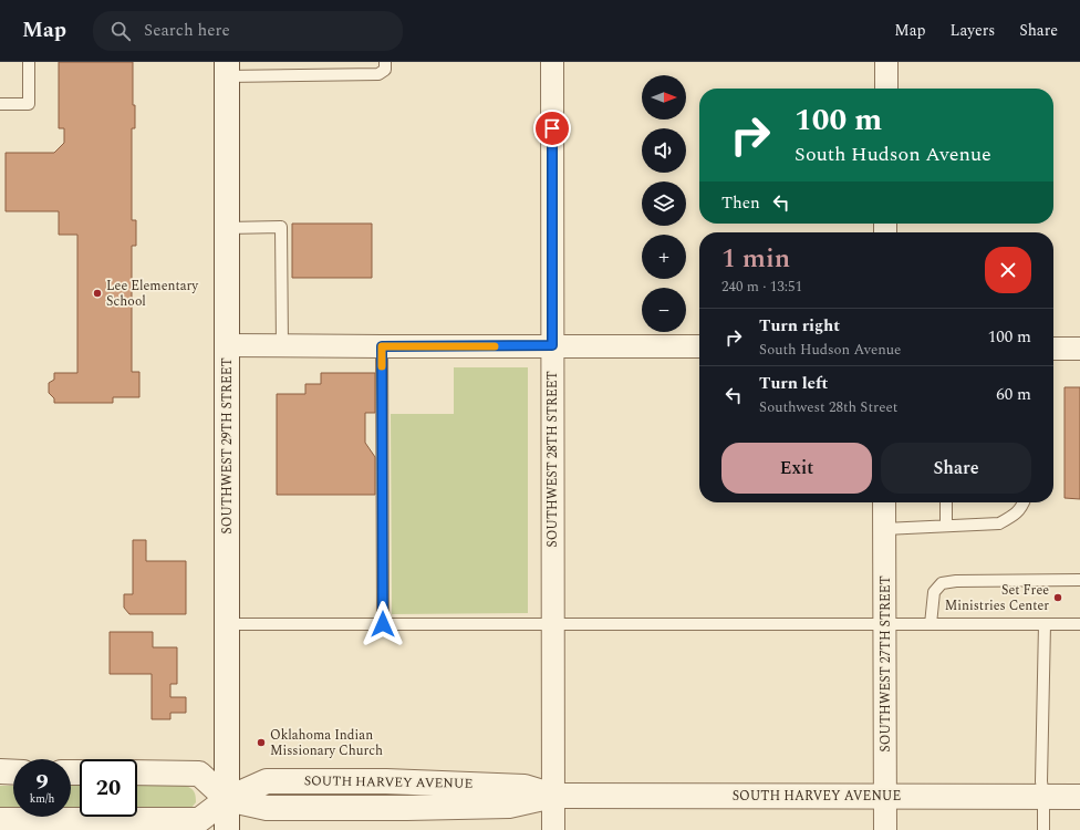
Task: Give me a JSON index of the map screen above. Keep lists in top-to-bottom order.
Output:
{
  "streets": {
    "street": [
      "SOUTHWEST 29TH STREET",
      "SOUTHWEST 28TH STREET",
      "SOUTHWEST 27TH STREET",
      "SOUTH HARVEY AVENUE"
    ]
  },
  "crossings": [
    ["SOUTHWEST 29TH STREET", "SOUTH HARVEY AVENUE"],
    ["SOUTHWEST 28TH STREET", "SOUTH HARVEY AVENUE"],
    ["SOUTHWEST 27TH STREET", "SOUTH HARVEY AVENUE"]
  ],
  "places": ["Lee Elementary School", "Set Free Ministries Center", "Oklahoma Indian Missionary Church"],
  "north": "right",
  "page": {
    "header": "Map",
    "search": "Search here",
    "nav": ["Map", "Layers", "Share"],
    "map_buttons": ["+", "−"],
    "turn": ["100 m", "South Hudson Avenue"],
    "then": "Then",
    "heading": ["1 min", "240 m · 13:51"],
    "list": [
      {
        "name": "Turn right",
        "note": "South Hudson Avenue",
        "value": "100 m"
      },
      {
        "name": "Turn left",
        "note": "Southwest 28th Street",
        "value": "60 m"
      }
    ],
    "buttons": ["Exit", "Share"],
    "speed": "9 km/h",
    "limit": "20"
  }
}
